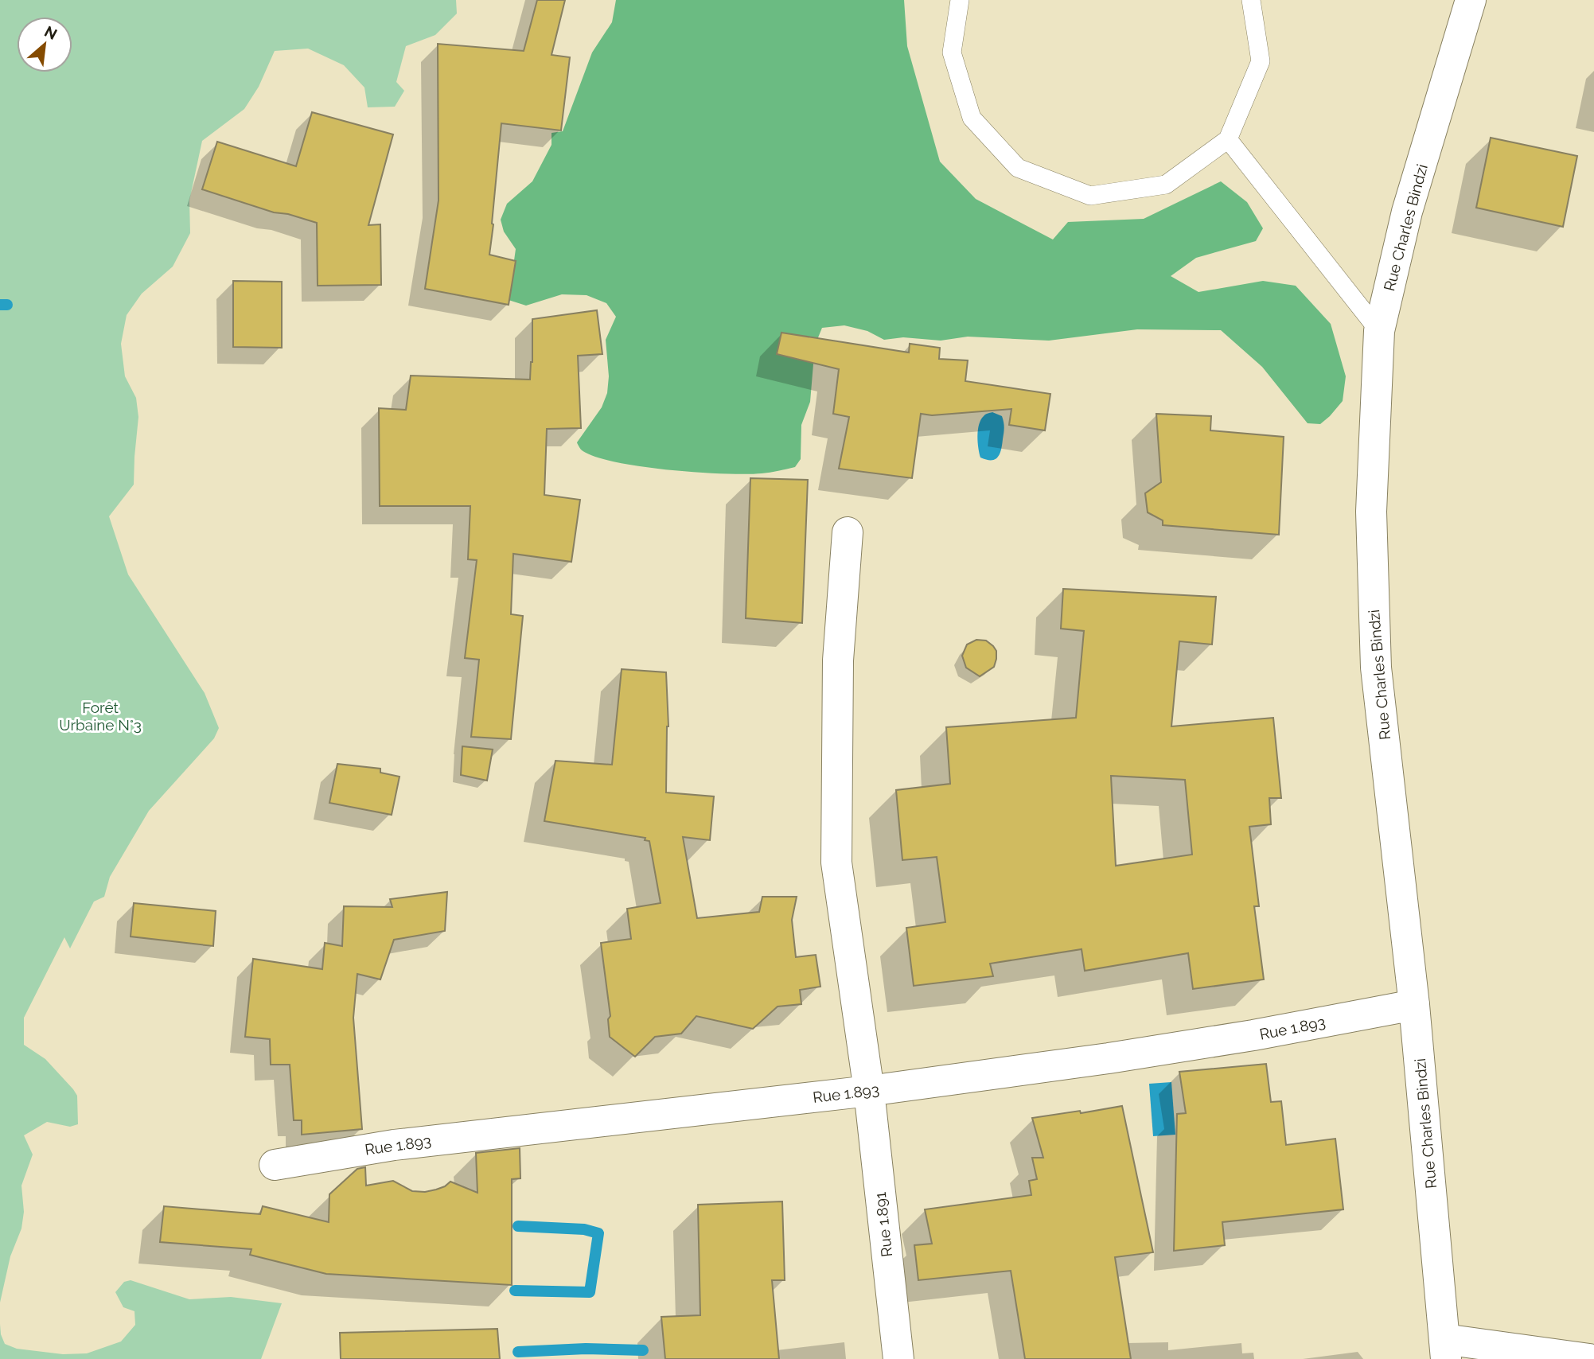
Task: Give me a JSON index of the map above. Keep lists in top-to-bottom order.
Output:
{
  "streets": {
    "street": ["Rue Charles Bindzi", "Rue 1.893", "Rue 1.891"]
  },
  "crossings": [
    ["Rue Charles Bindzi", "Rue 1.893"],
    ["Rue 1.893", "Rue 1.891"]
  ],
  "parks": ["Forêt Urbaine N°3"],
  "north": "top right"
}
